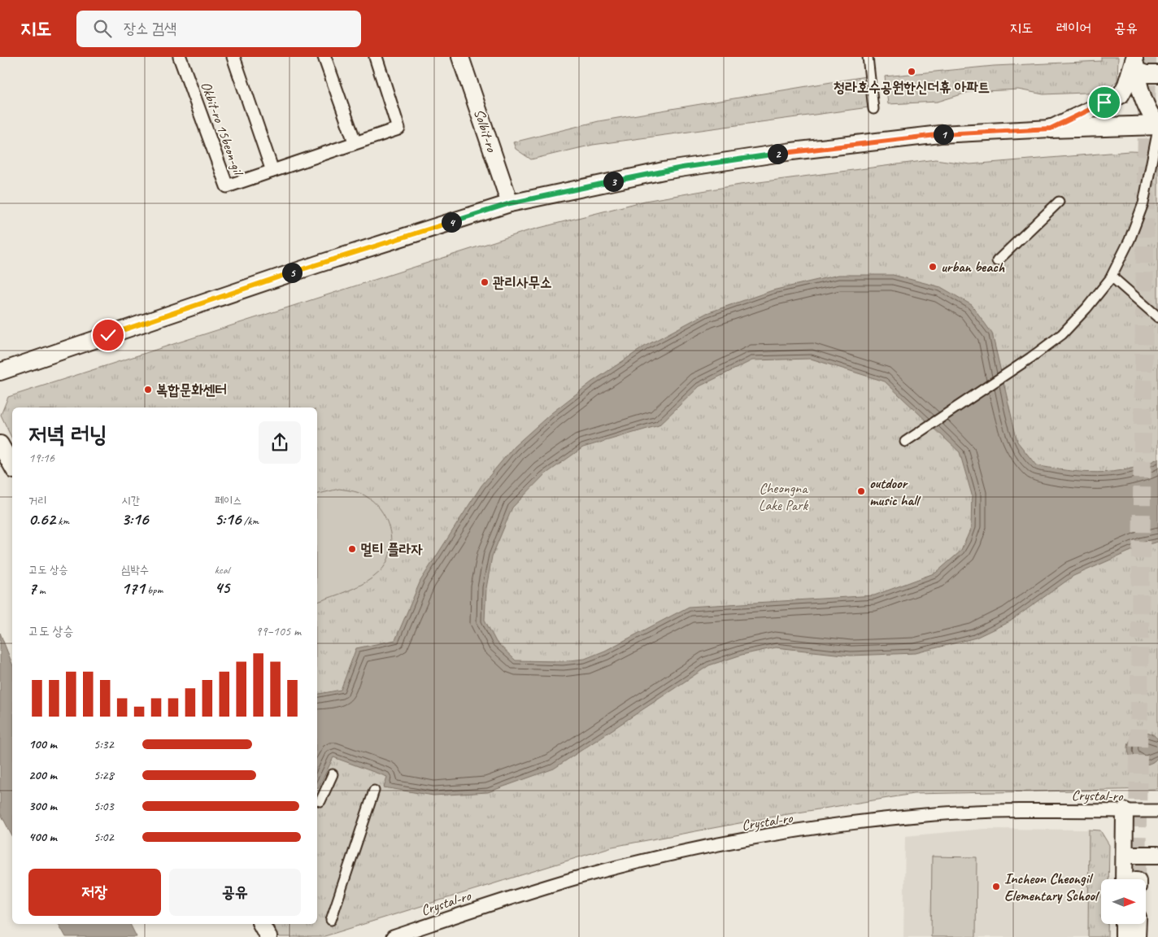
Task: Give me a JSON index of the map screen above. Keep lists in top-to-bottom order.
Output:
{
  "streets": {
    "street": ["Okbit-ro 15beon-gil", "Solbit-ro", "Crystal-ro"]
  },
  "parks": ["Cheongna Lake Park"],
  "places": [
    "청라호수공원한신더휴 아파트",
    "urban beach",
    "관리사무소",
    "복합문화센터",
    "outdoor music hall",
    "멀티 플라자",
    "Incheon Cheongil Elementary School"
  ],
  "north": "right",
  "page": {
    "header": "지도",
    "search": "장소 검색",
    "nav": ["지도", "레이어", "공유"],
    "pins": [
      "1",
      "2",
      "3",
      "4",
      "5"
    ],
    "heading": ["저녁 러닝", "19:16"],
    "stats": [
      ["거리", "0.62 km"],
      ["시간", "3:16"],
      ["페이스", "5:16 /km"],
      ["고도 상승", "7 m"],
      ["심박수", "171 bpm"],
      ["kcal", "45"]
    ],
    "chart": ["고도 상승", "99–105 m"],
    "list": [
      {
        "name": "100 m",
        "note": "5:32"
      },
      {
        "name": "200 m",
        "note": "5:28"
      },
      {
        "name": "300 m",
        "note": "5:03"
      },
      {
        "name": "400 m",
        "note": "5:02"
      }
    ],
    "buttons": ["저장", "공유"]
  }
}
